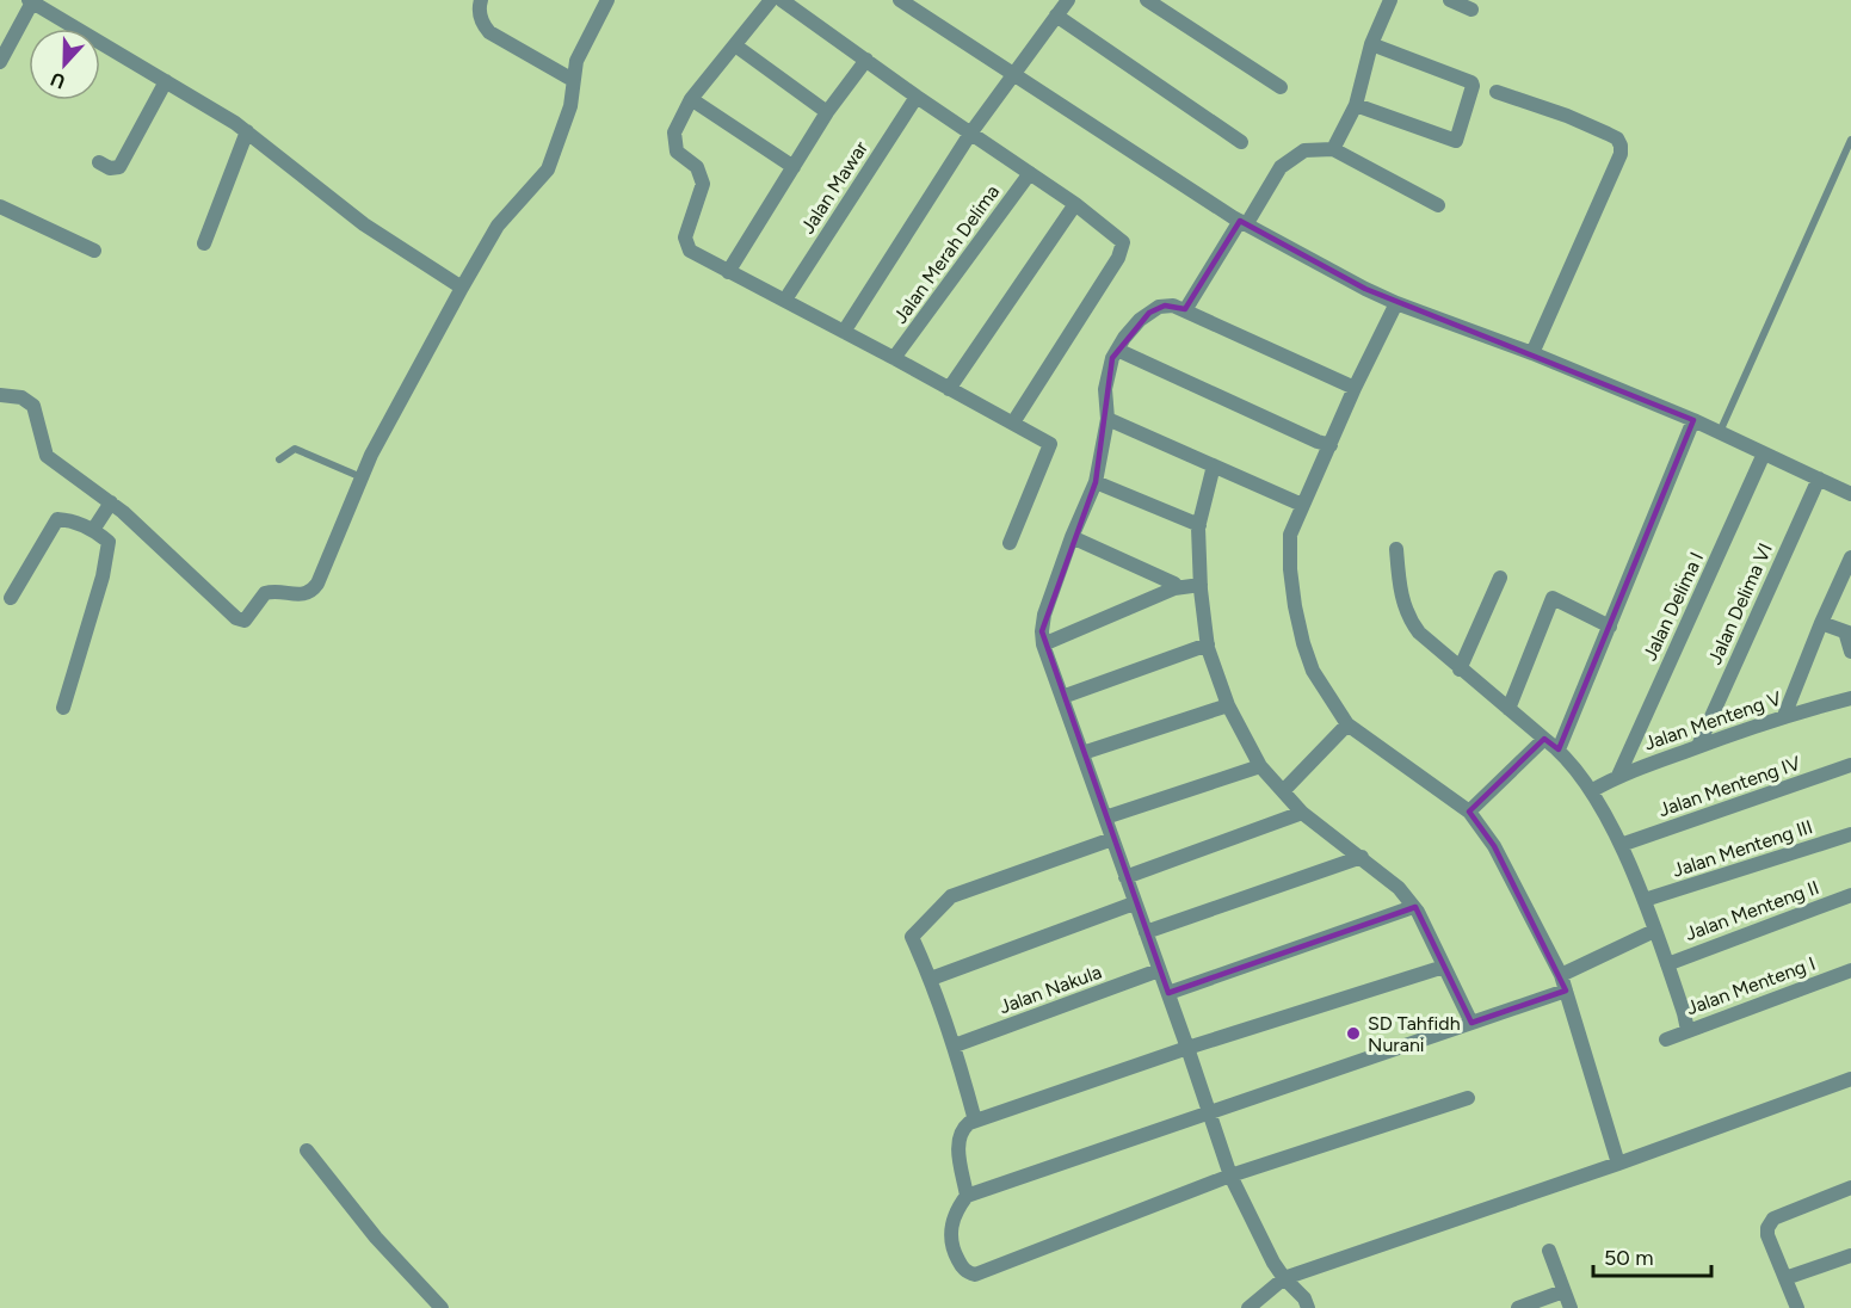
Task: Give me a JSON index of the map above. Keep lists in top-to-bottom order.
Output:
{
  "streets": {
    "street": [
      "Jalan Mawar",
      "Jalan Merah Delima",
      "Jalan Delima VI",
      "Jalan Delima I",
      "Jalan Menteng V",
      "Jalan Menteng IV",
      "Jalan Menteng III",
      "Jalan Menteng II",
      "Jalan Menteng I",
      "Jalan Nakula"
    ]
  },
  "crossings": [
    ["Jalan Delima VI", "Jalan Menteng V"],
    ["Jalan Delima I", "Jalan Menteng V"]
  ],
  "places": ["SD Tahfidh Nurani"],
  "scale_bar": "50 m",
  "north": "bottom"
}
